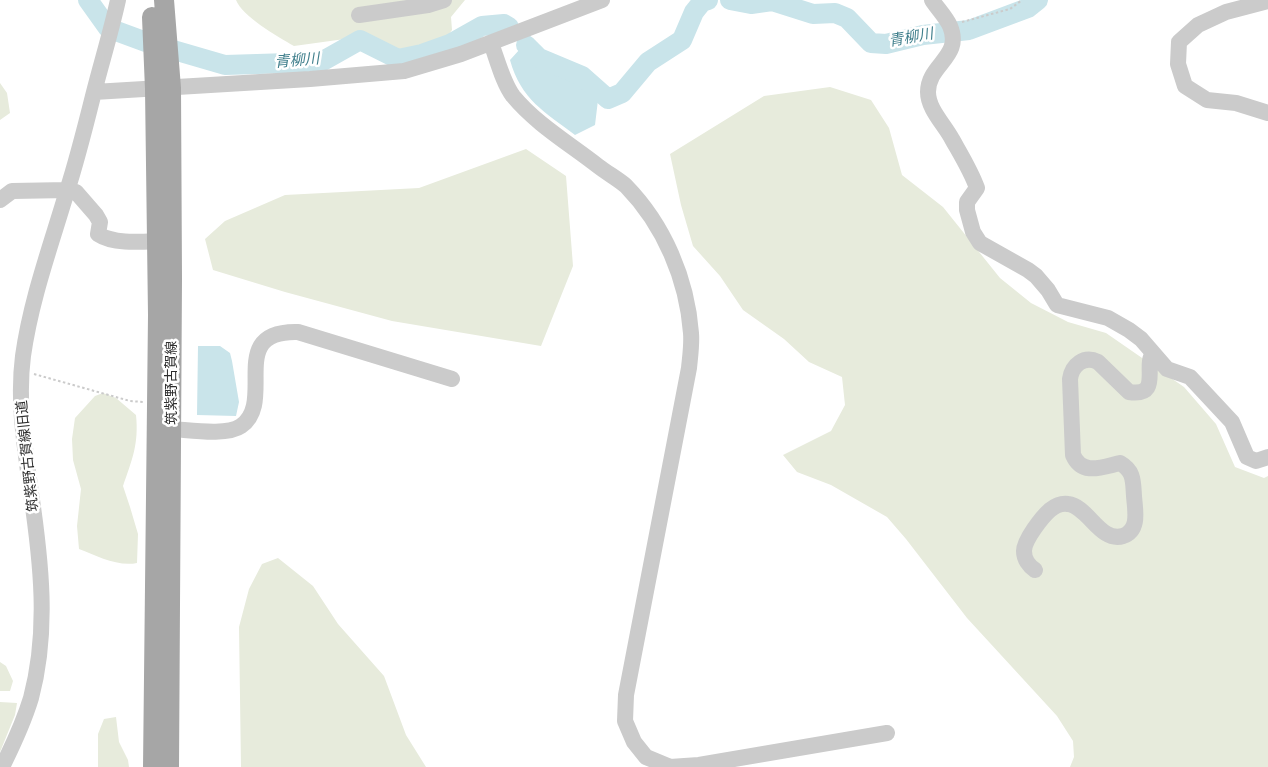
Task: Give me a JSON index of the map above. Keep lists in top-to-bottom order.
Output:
{
  "streets": {
    "main road": ["筑紫野古賀線"],
    "street": ["筑紫野古賀線旧道"]
  },
  "water": ["青柳川"]
}
